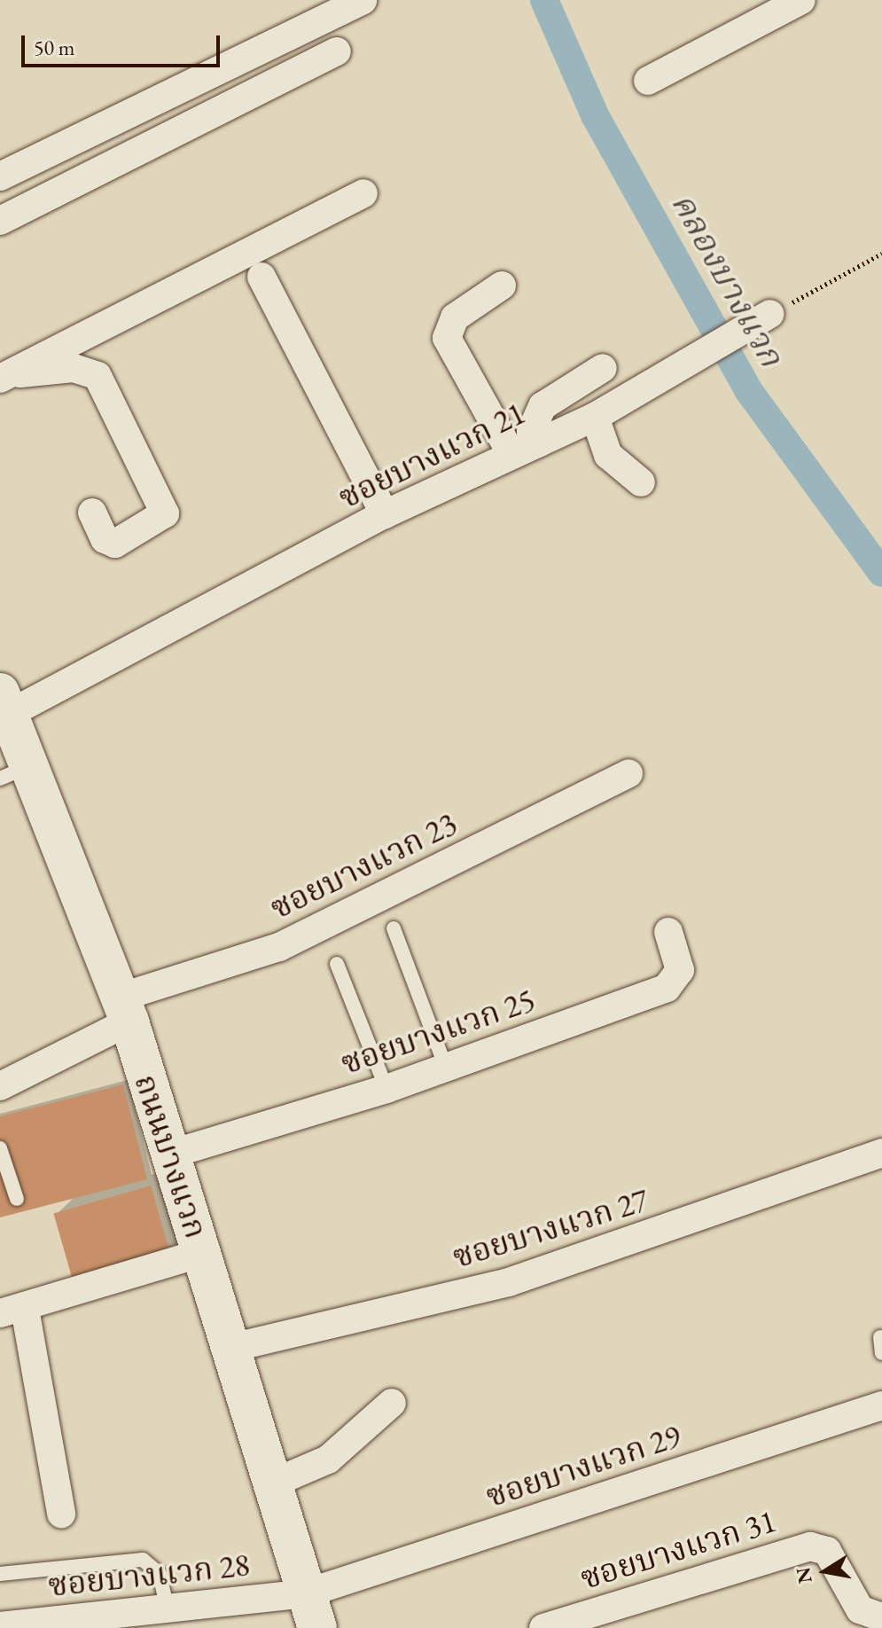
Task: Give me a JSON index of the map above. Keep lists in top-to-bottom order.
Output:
{
  "streets": {
    "main road": ["ถนนบางแวก"],
    "street": [
      "ซอยบางแวก 21",
      "ซอยบางแวก 23",
      "ซอยบางแวก 25",
      "ซอยบางแวก 27",
      "ซอยบางแวก 29",
      "ซอยบางแวก 31",
      "ซอยบางแวก 28"
    ]
  },
  "crossings": [
    ["ซอยบางแวก 21", "ถนนบางแวก"],
    ["ซอยบางแวก 23", "ถนนบางแวก"],
    ["ซอยบางแวก 25", "ถนนบางแวก"],
    ["ถนนบางแวก", "ซอยบางแวก 27"],
    ["ถนนบางแวก", "ซอยบางแวก 29"],
    ["ถนนบางแวก", "ซอยบางแวก 28"],
    ["ซอยบางแวก 29", "ซอยบางแวก 28"]
  ],
  "water": ["คลองบางแวก"],
  "scale_bar": "50 m",
  "north": "left"
}
